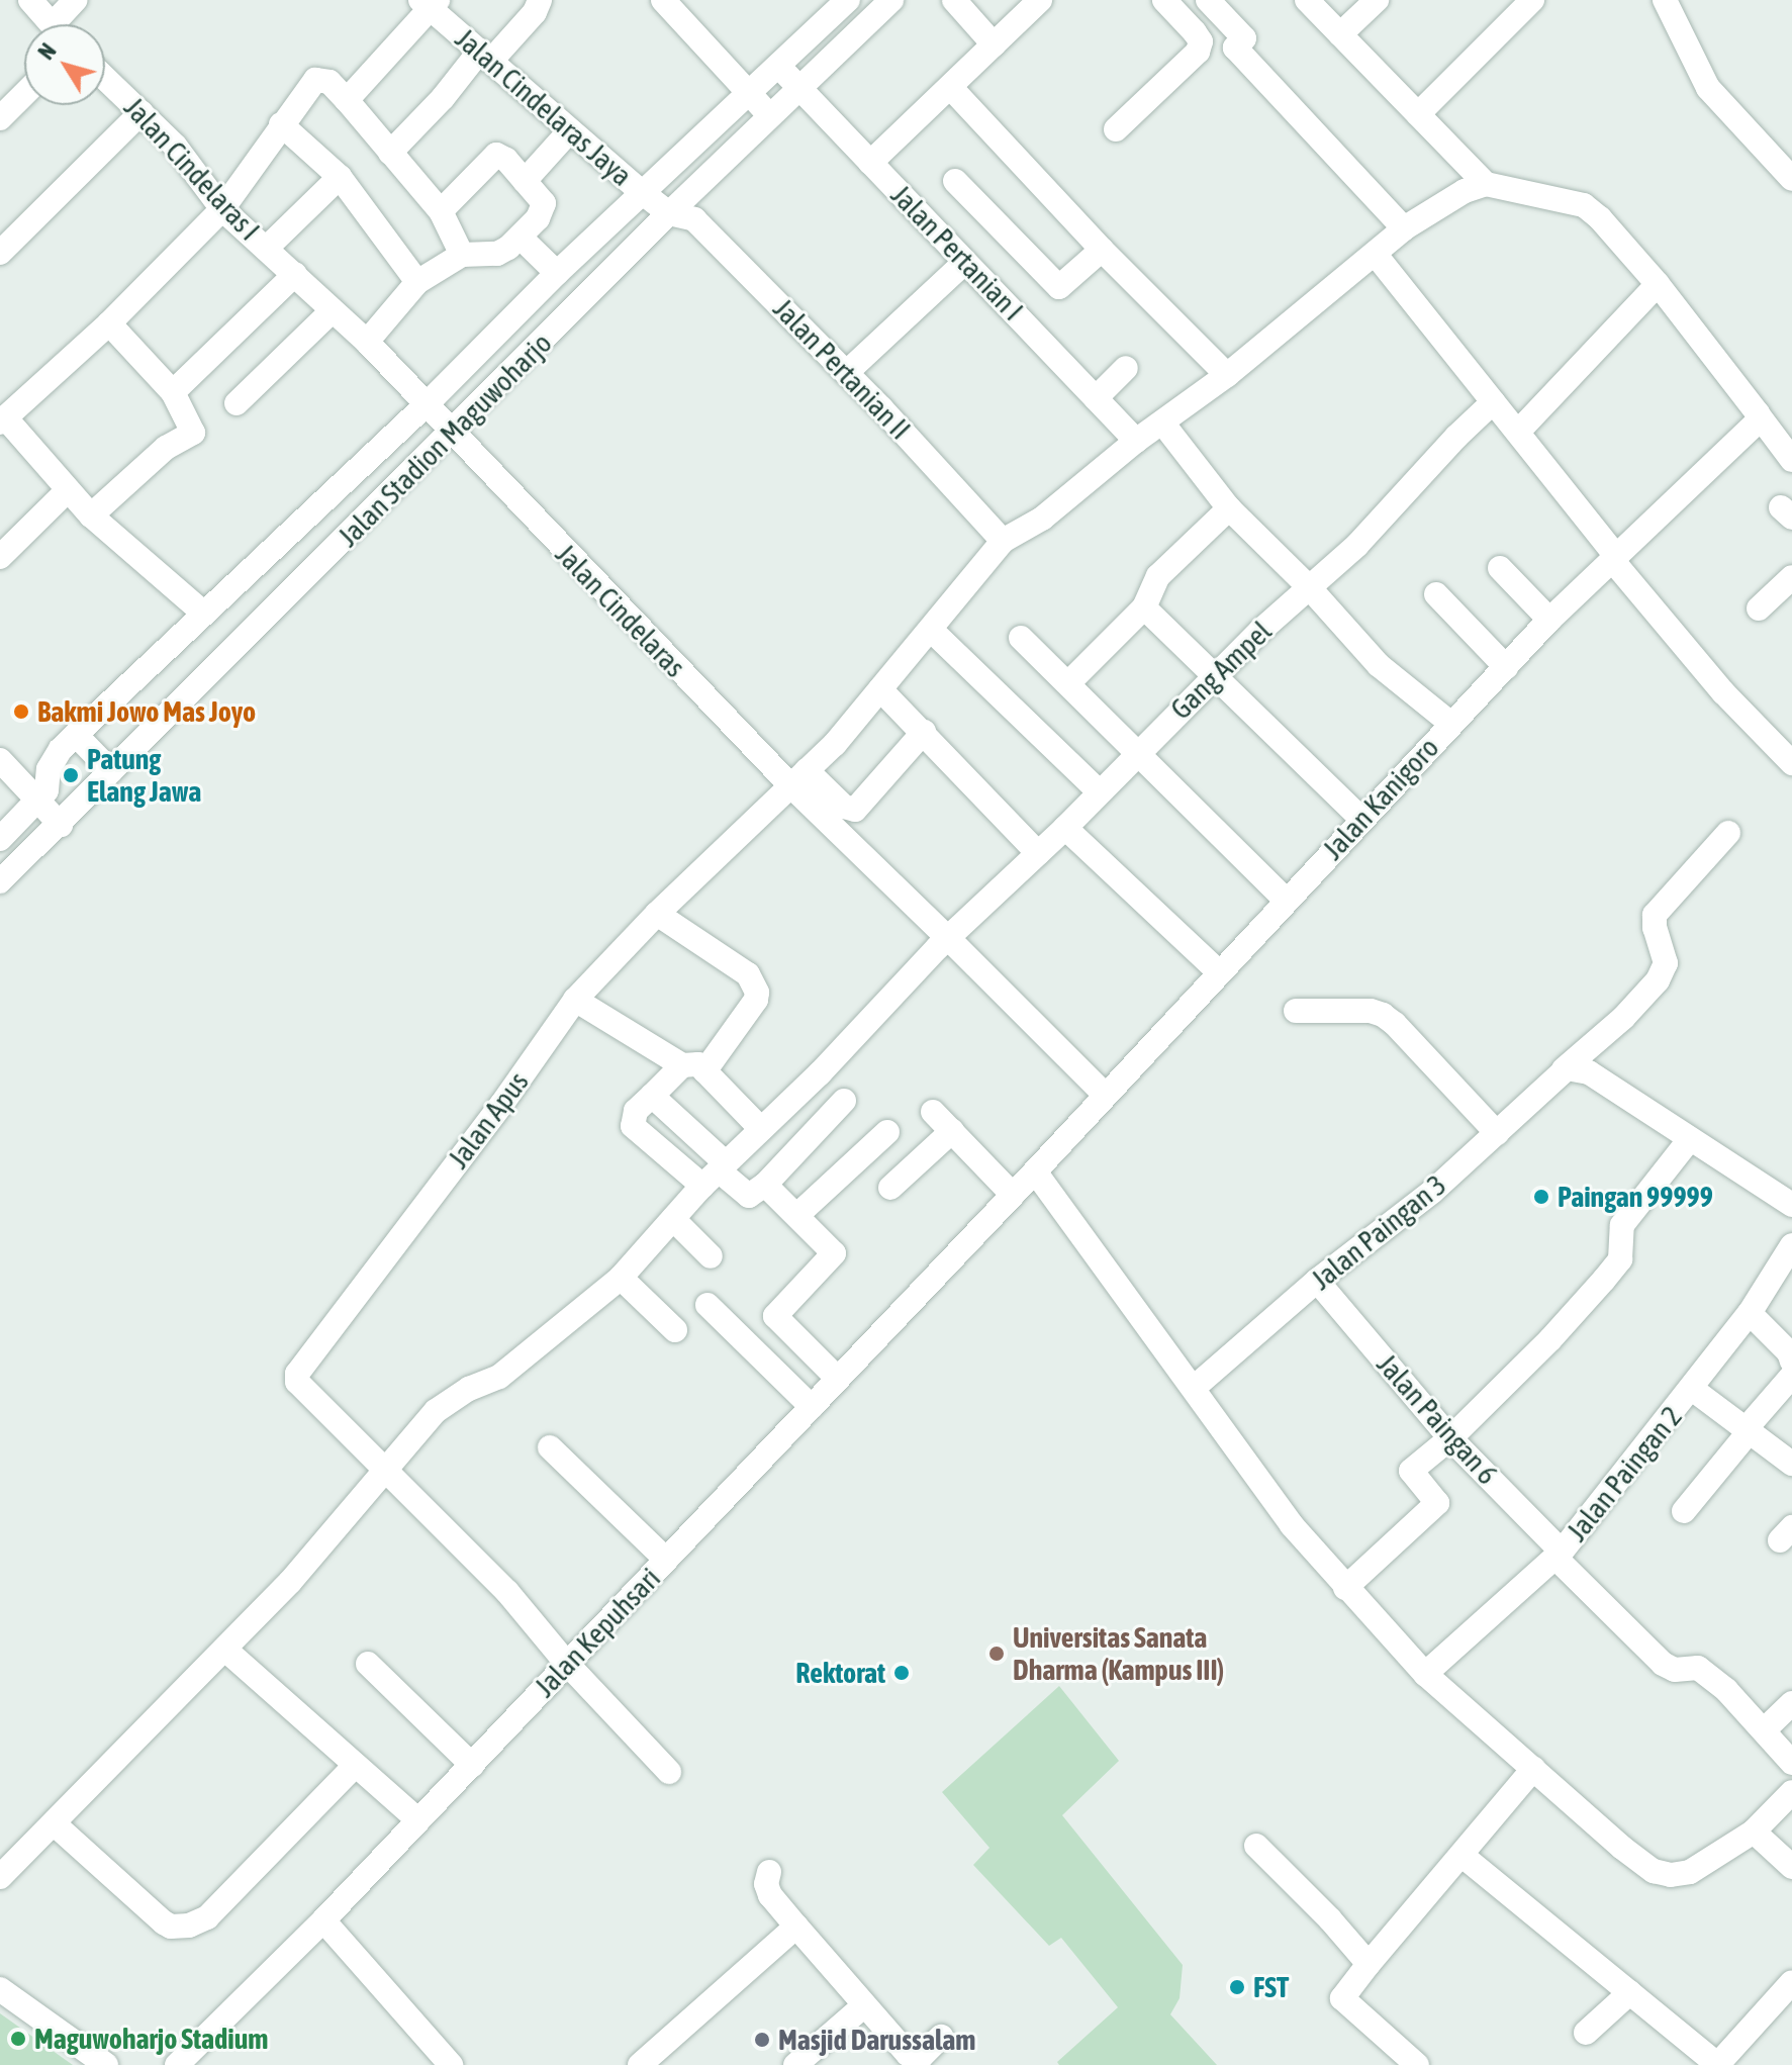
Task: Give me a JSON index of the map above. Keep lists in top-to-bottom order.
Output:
{
  "streets": {
    "street": [
      "Jalan Cindelaras Jaya",
      "Jalan Cindelaras I",
      "Jalan Pertanian I",
      "Jalan Pertanian II",
      "Jalan Stadion Maguwoharjo",
      "Jalan Cindelaras",
      "Gang Ampel",
      "Jalan Kanigoro",
      "Jalan Apus",
      "Jalan Paingan 3",
      "Jalan Paingan 6",
      "Jalan Paingan 2",
      "Jalan Kepuhsari"
    ]
  },
  "crossings": [
    ["Jalan Cindelaras Jaya", "Jalan Pertanian II"],
    ["Jalan Cindelaras Jaya", "Jalan Stadion Maguwoharjo"],
    ["Jalan Cindelaras I", "Jalan Stadion Maguwoharjo"],
    ["Jalan Cindelaras I", "Jalan Cindelaras"],
    ["Jalan Pertanian I", "Jalan Stadion Maguwoharjo"],
    ["Jalan Pertanian II", "Jalan Stadion Maguwoharjo"],
    ["Jalan Pertanian II", "Jalan Apus"],
    ["Jalan Stadion Maguwoharjo", "Jalan Cindelaras"],
    ["Jalan Cindelaras", "Jalan Apus"],
    ["Gang Ampel", "Jalan Apus"],
    ["Jalan Kanigoro", "Jalan Kepuhsari"],
    ["Jalan Paingan 3", "Jalan Paingan 6"],
    ["Jalan Paingan 6", "Jalan Paingan 2"]
  ],
  "places": [
    "Bakmi Jowo Mas Joyo",
    "Patung Elang Jawa",
    "Paingan 99999",
    "Universitas Sanata Dharma (Kampus III)",
    "Rektorat",
    "FST",
    "Maguwoharjo Stadium",
    "Masjid Darussalam"
  ],
  "north": "top left"
}
